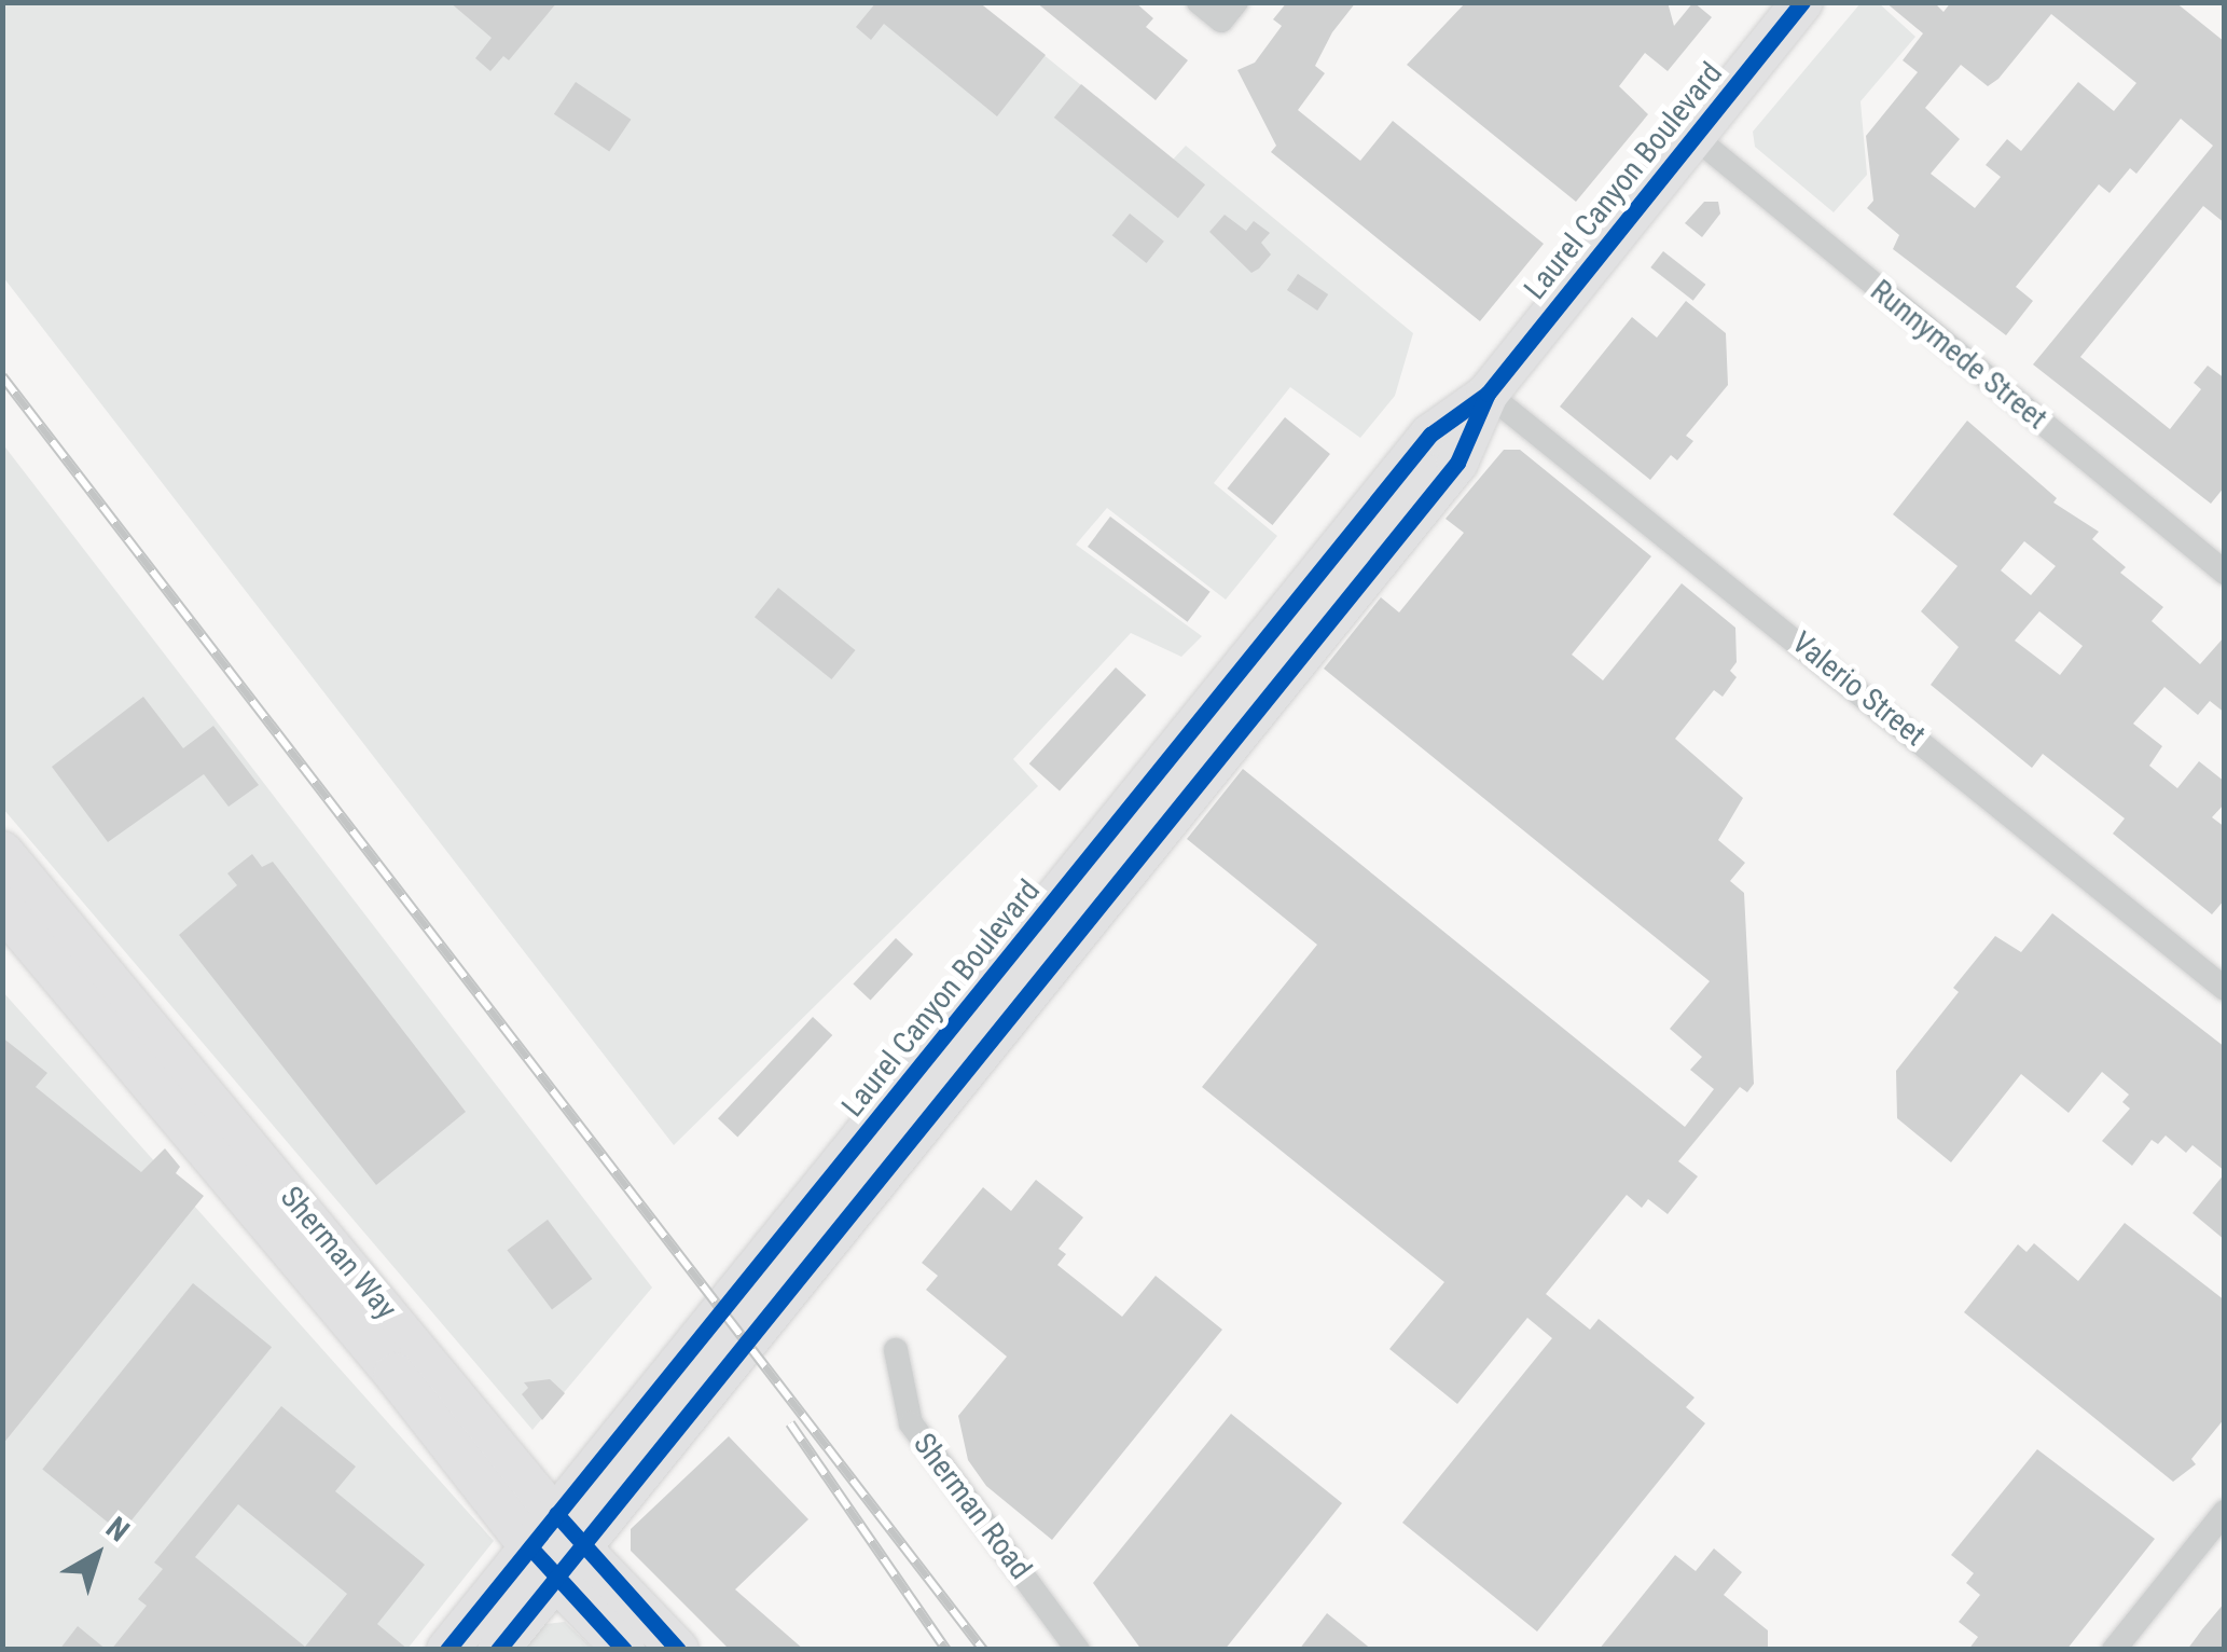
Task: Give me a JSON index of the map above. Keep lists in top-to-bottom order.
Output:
{
  "streets": {
    "main road": ["Laurel Canyon Boulevard", "Sherman Way"],
    "street": ["Runnymede Street", "Valerio Street", "Sherman Road"]
  },
  "crossings": [
    ["Laurel Canyon Boulevard", "Runnymede Street"],
    ["Laurel Canyon Boulevard", "Valerio Street"],
    ["Laurel Canyon Boulevard", "Sherman Way"]
  ],
  "north": "top right"
}
